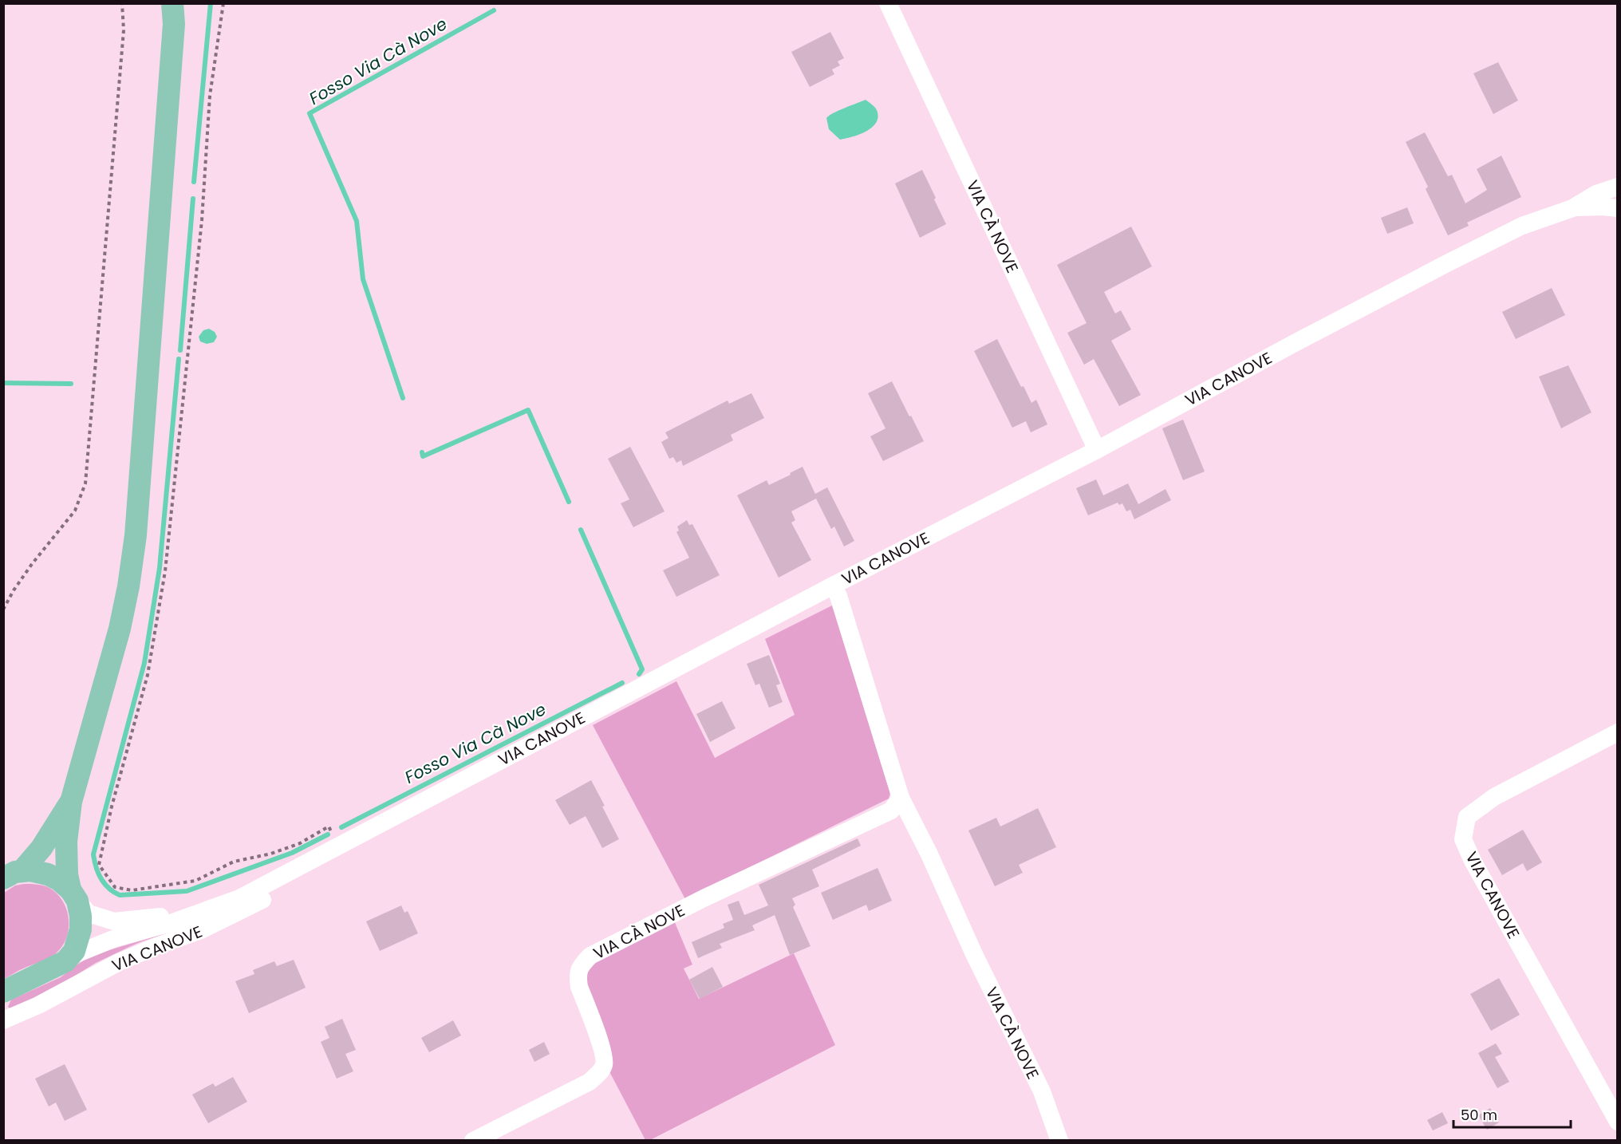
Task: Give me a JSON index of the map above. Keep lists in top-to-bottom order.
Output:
{
  "streets": {
    "street": ["VIA CÀ NOVE", "VIA CANOVE"]
  },
  "crossings": [
    ["VIA CÀ NOVE", "VIA CANOVE"]
  ],
  "water": ["Fosso Via Cà Nove"],
  "scale_bar": "50 m"
}
